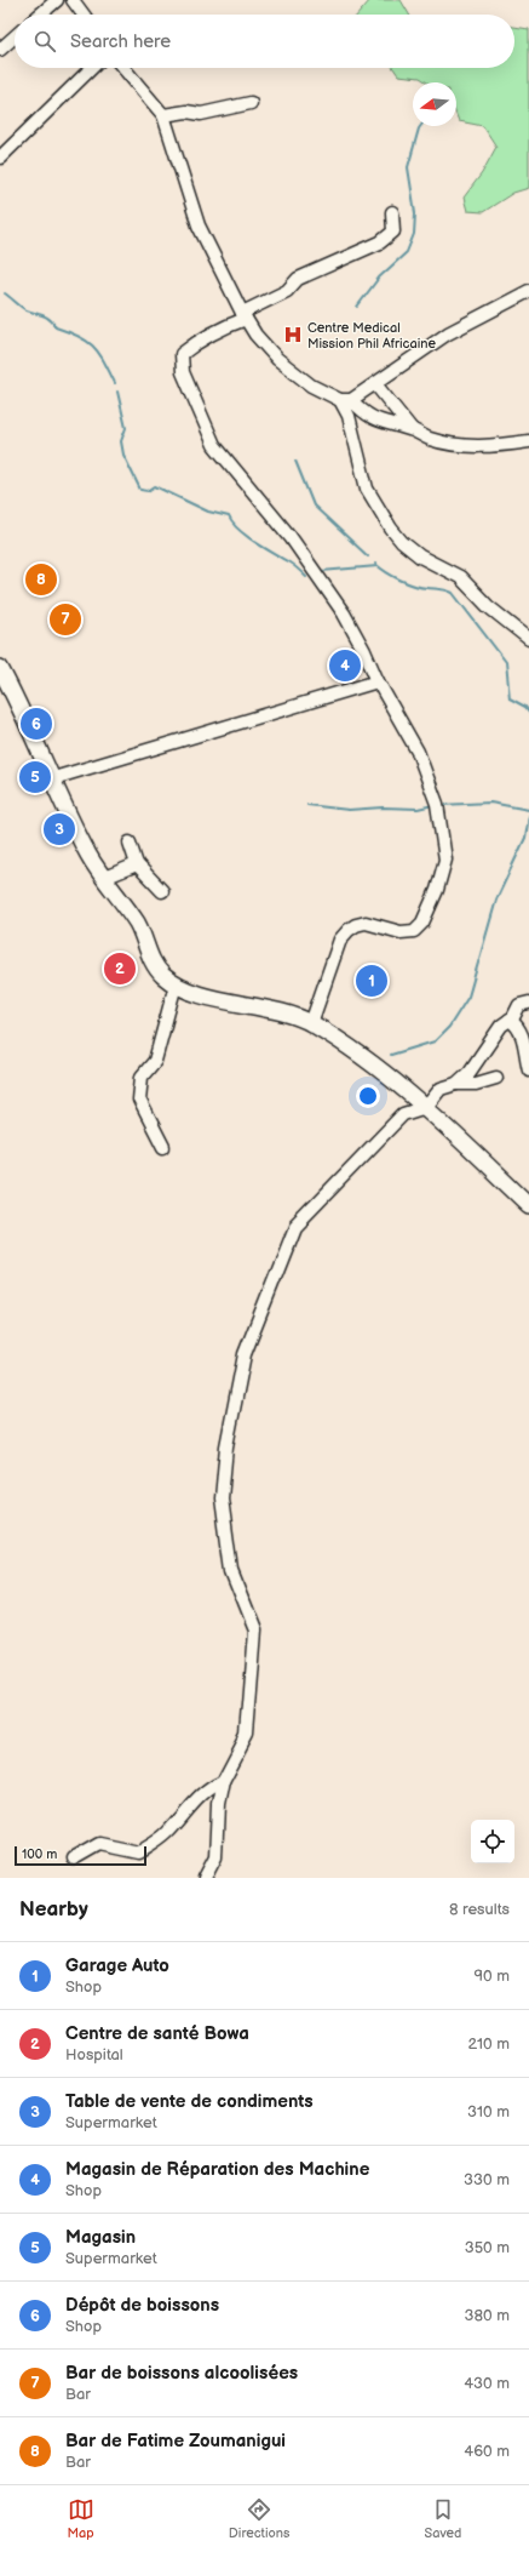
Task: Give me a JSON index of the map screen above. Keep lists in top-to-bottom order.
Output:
{
  "places": {
    "hospital": ["Centre Medical Mission Phil Africaine"]
  },
  "scale_bar": "100 m",
  "north": "left",
  "page": {
    "search": "Search here",
    "pins": [
      "8",
      "7",
      "4",
      "6",
      "5",
      "3",
      "2",
      "1"
    ],
    "scale": "100 m",
    "heading": ["Nearby", "8 results"],
    "list": [
      {
        "mark": "1",
        "name": "Garage Auto",
        "note": "Shop",
        "value": "90 m"
      },
      {
        "mark": "2",
        "name": "Centre de santé Bowa",
        "note": "Hospital",
        "value": "210 m"
      },
      {
        "mark": "3",
        "name": "Table de vente de condiments",
        "note": "Supermarket",
        "value": "310 m"
      },
      {
        "mark": "4",
        "name": "Magasin de Réparation des Machine",
        "note": "Shop",
        "value": "330 m"
      },
      {
        "mark": "5",
        "name": "Magasin",
        "note": "Supermarket",
        "value": "350 m"
      },
      {
        "mark": "6",
        "name": "Dépôt de boissons",
        "note": "Shop",
        "value": "380 m"
      },
      {
        "mark": "7",
        "name": "Bar de boissons alcoolisées",
        "note": "Bar",
        "value": "430 m"
      },
      {
        "mark": "8",
        "name": "Bar de Fatime Zoumanigui",
        "note": "Bar",
        "value": "460 m"
      }
    ],
    "nav": ["Map", "Directions", "Saved"]
  }
}
